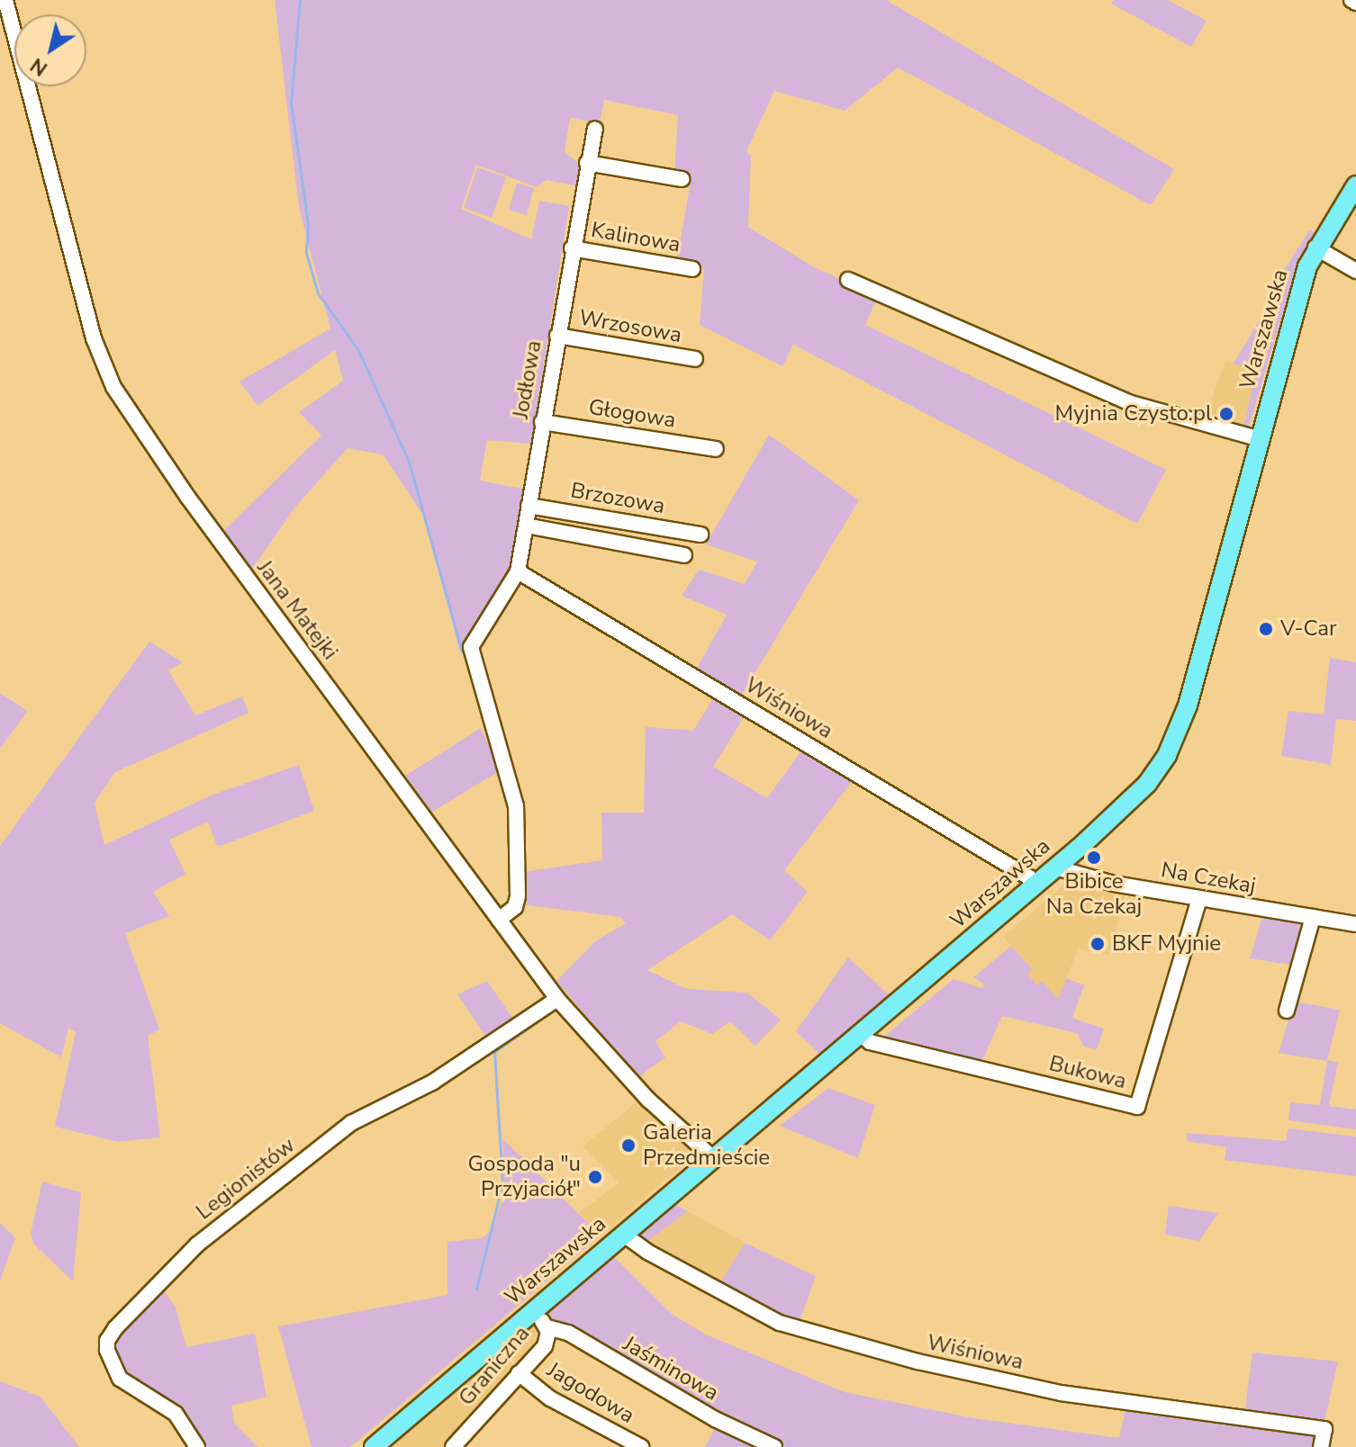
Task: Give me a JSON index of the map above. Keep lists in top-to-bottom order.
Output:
{
  "streets": {
    "main road": ["Warszawska"],
    "street": [
      "Kalinowa",
      "Wrzosowa",
      "Jodłowa",
      "Głogowa",
      "Brzozowa",
      "Jana Matejki",
      "Wiśniowa",
      "Na Czekaj",
      "Bukowa",
      "Legionistów",
      "Graniczna",
      "Jaśminowa",
      "Jagodowa"
    ]
  },
  "crossings": [
    ["Kalinowa", "Jodłowa"],
    ["Wrzosowa", "Jodłowa"],
    ["Warszawska", "Jana Matejki"],
    ["Warszawska", "Wiśniowa"],
    ["Warszawska", "Na Czekaj"],
    ["Warszawska", "Bukowa"],
    ["Warszawska", "Graniczna"],
    ["Jodłowa", "Głogowa"],
    ["Jodłowa", "Brzozowa"],
    ["Jodłowa", "Jana Matejki"],
    ["Jodłowa", "Wiśniowa"],
    ["Jana Matejki", "Legionistów"],
    ["Na Czekaj", "Bukowa"],
    ["Graniczna", "Jaśminowa"],
    ["Graniczna", "Jagodowa"]
  ],
  "places": [
    "Myjnia Czysto.pl",
    "V-Car",
    "Bibice Na Czekaj",
    "BKF Myjnie",
    "Galeria Przedmieście",
    "Gospoda \"u Przyjaciół\""
  ],
  "north": "bottom left"
}
